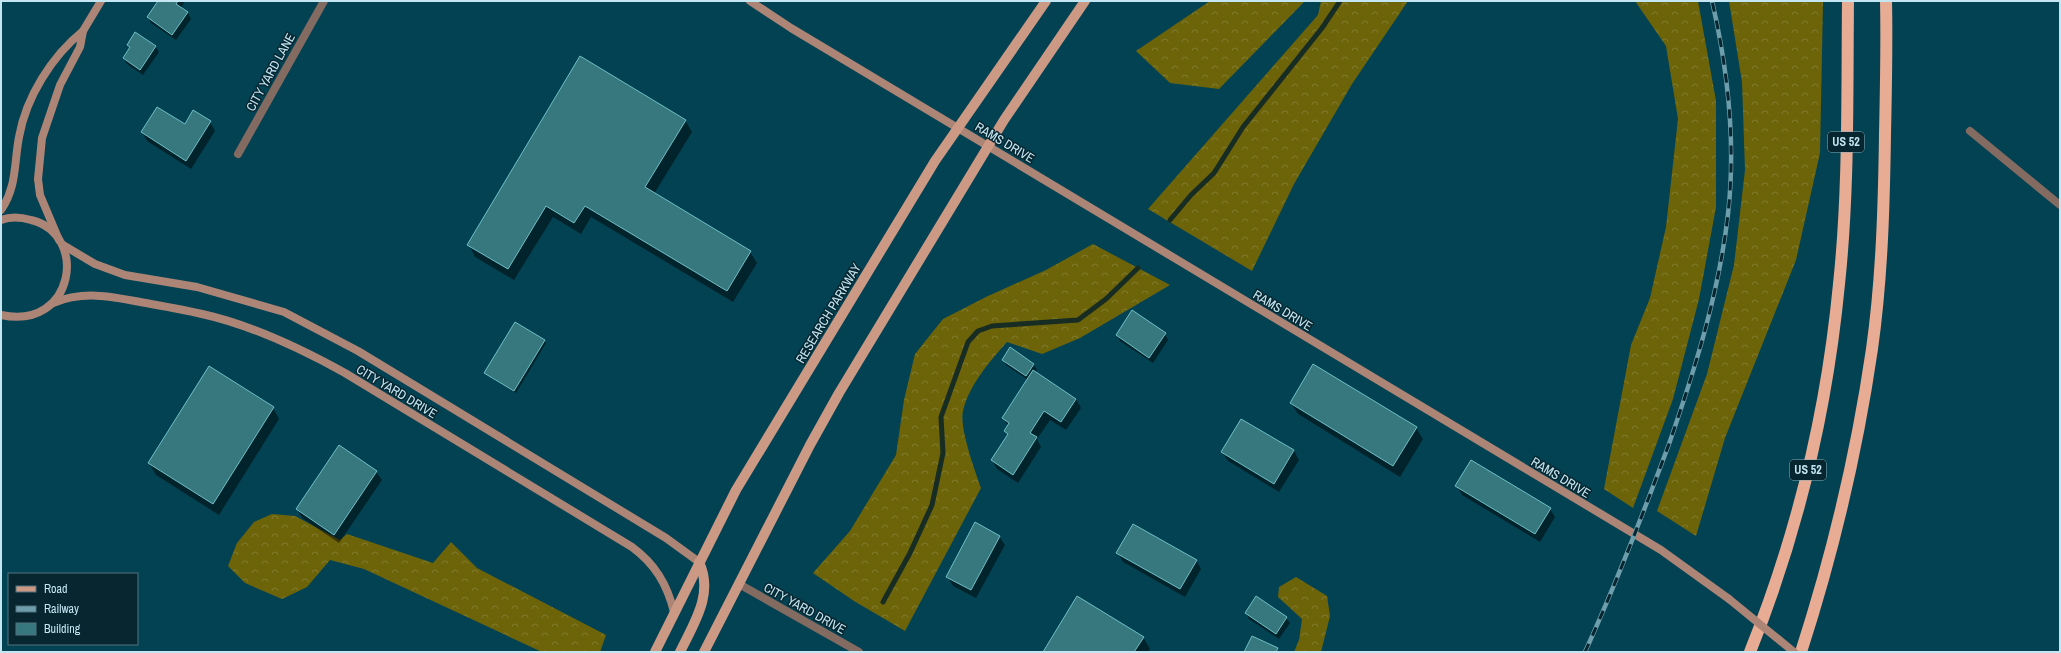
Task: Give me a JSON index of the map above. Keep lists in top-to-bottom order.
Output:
{
  "streets": {
    "highway": ["US 52"],
    "main road": ["RAMS DRIVE", "RESEARCH PARKWAY", "CITY YARD DRIVE"],
    "street": ["CITY YARD LANE"]
  },
  "crossings": [
    ["RAMS DRIVE", "RESEARCH PARKWAY"],
    ["RESEARCH PARKWAY", "CITY YARD DRIVE"]
  ],
  "legend": ["Road", "Railway", "Building"]
}
